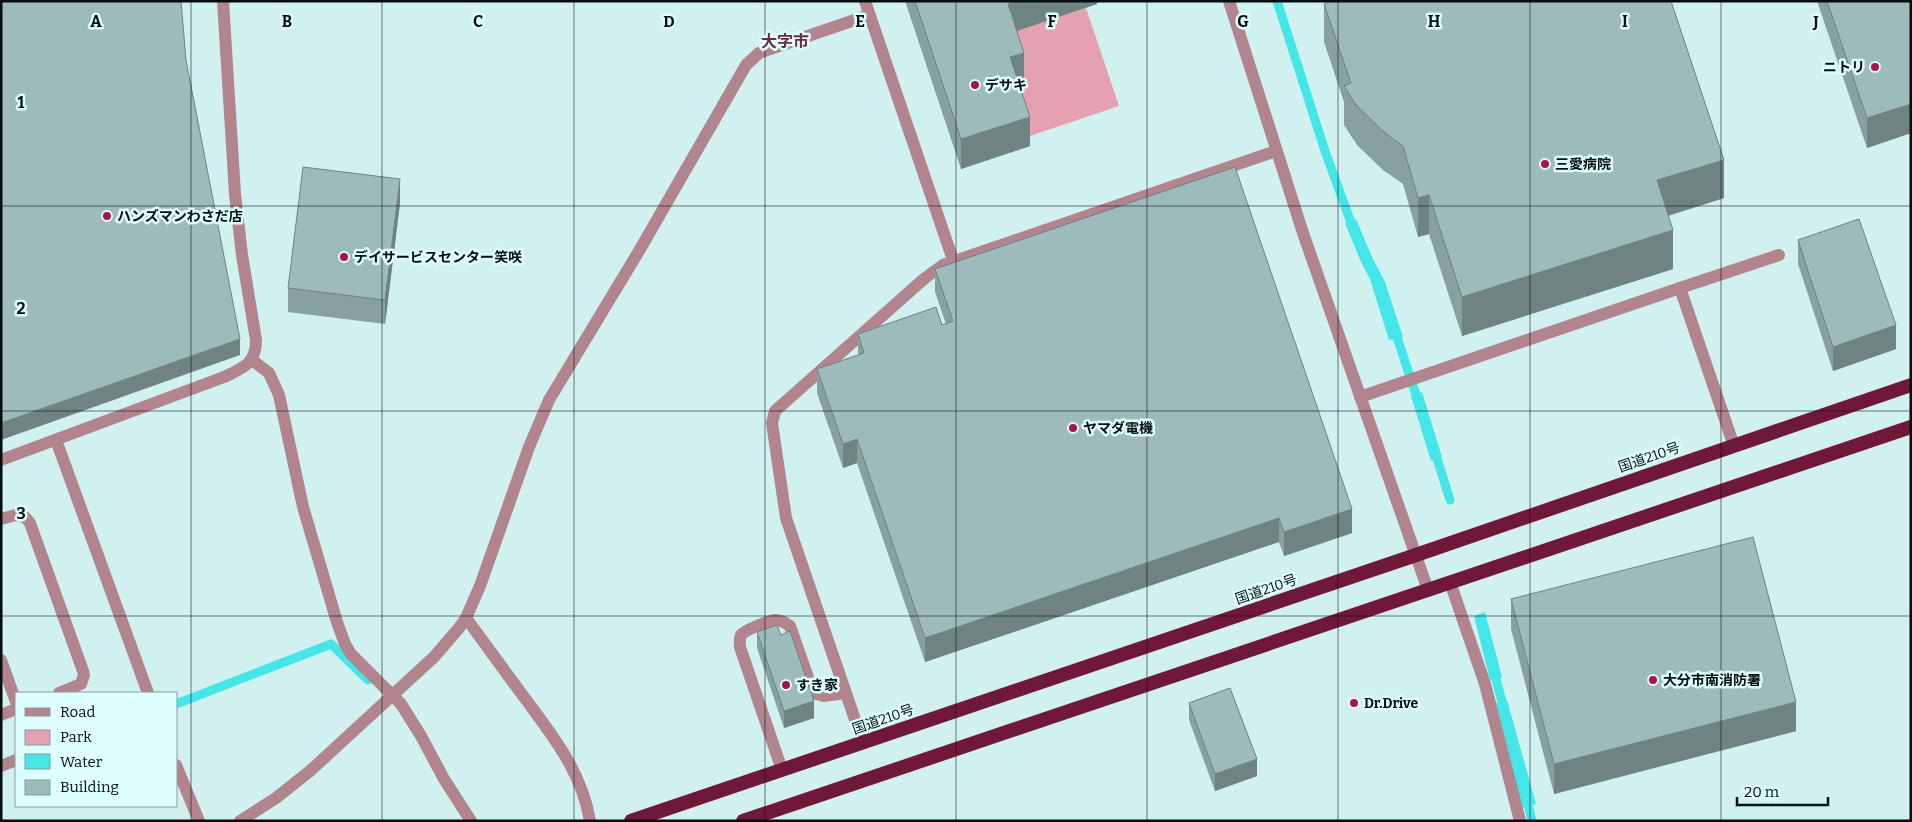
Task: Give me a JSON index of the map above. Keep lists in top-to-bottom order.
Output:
{
  "streets": {
    "highway": ["国道210号"]
  },
  "districts": ["大字市"],
  "places": [
    "ニトリ",
    "デサキ",
    "三愛病院",
    "ハンズマンわさだ店",
    "デイサービスセンター笑咲",
    "ヤマダ電機",
    "大分市南消防署",
    "すき家",
    "Dr.Drive"
  ],
  "legend": [
    "Road",
    "Park",
    "Water",
    "Building"
  ],
  "scale_bar": "20 m",
  "grid": {
    "columns": [
      "A",
      "B",
      "C",
      "D",
      "E",
      "F",
      "G",
      "H",
      "I",
      "J"
    ],
    "rows": ["1", "2", "3"]
  }
}
